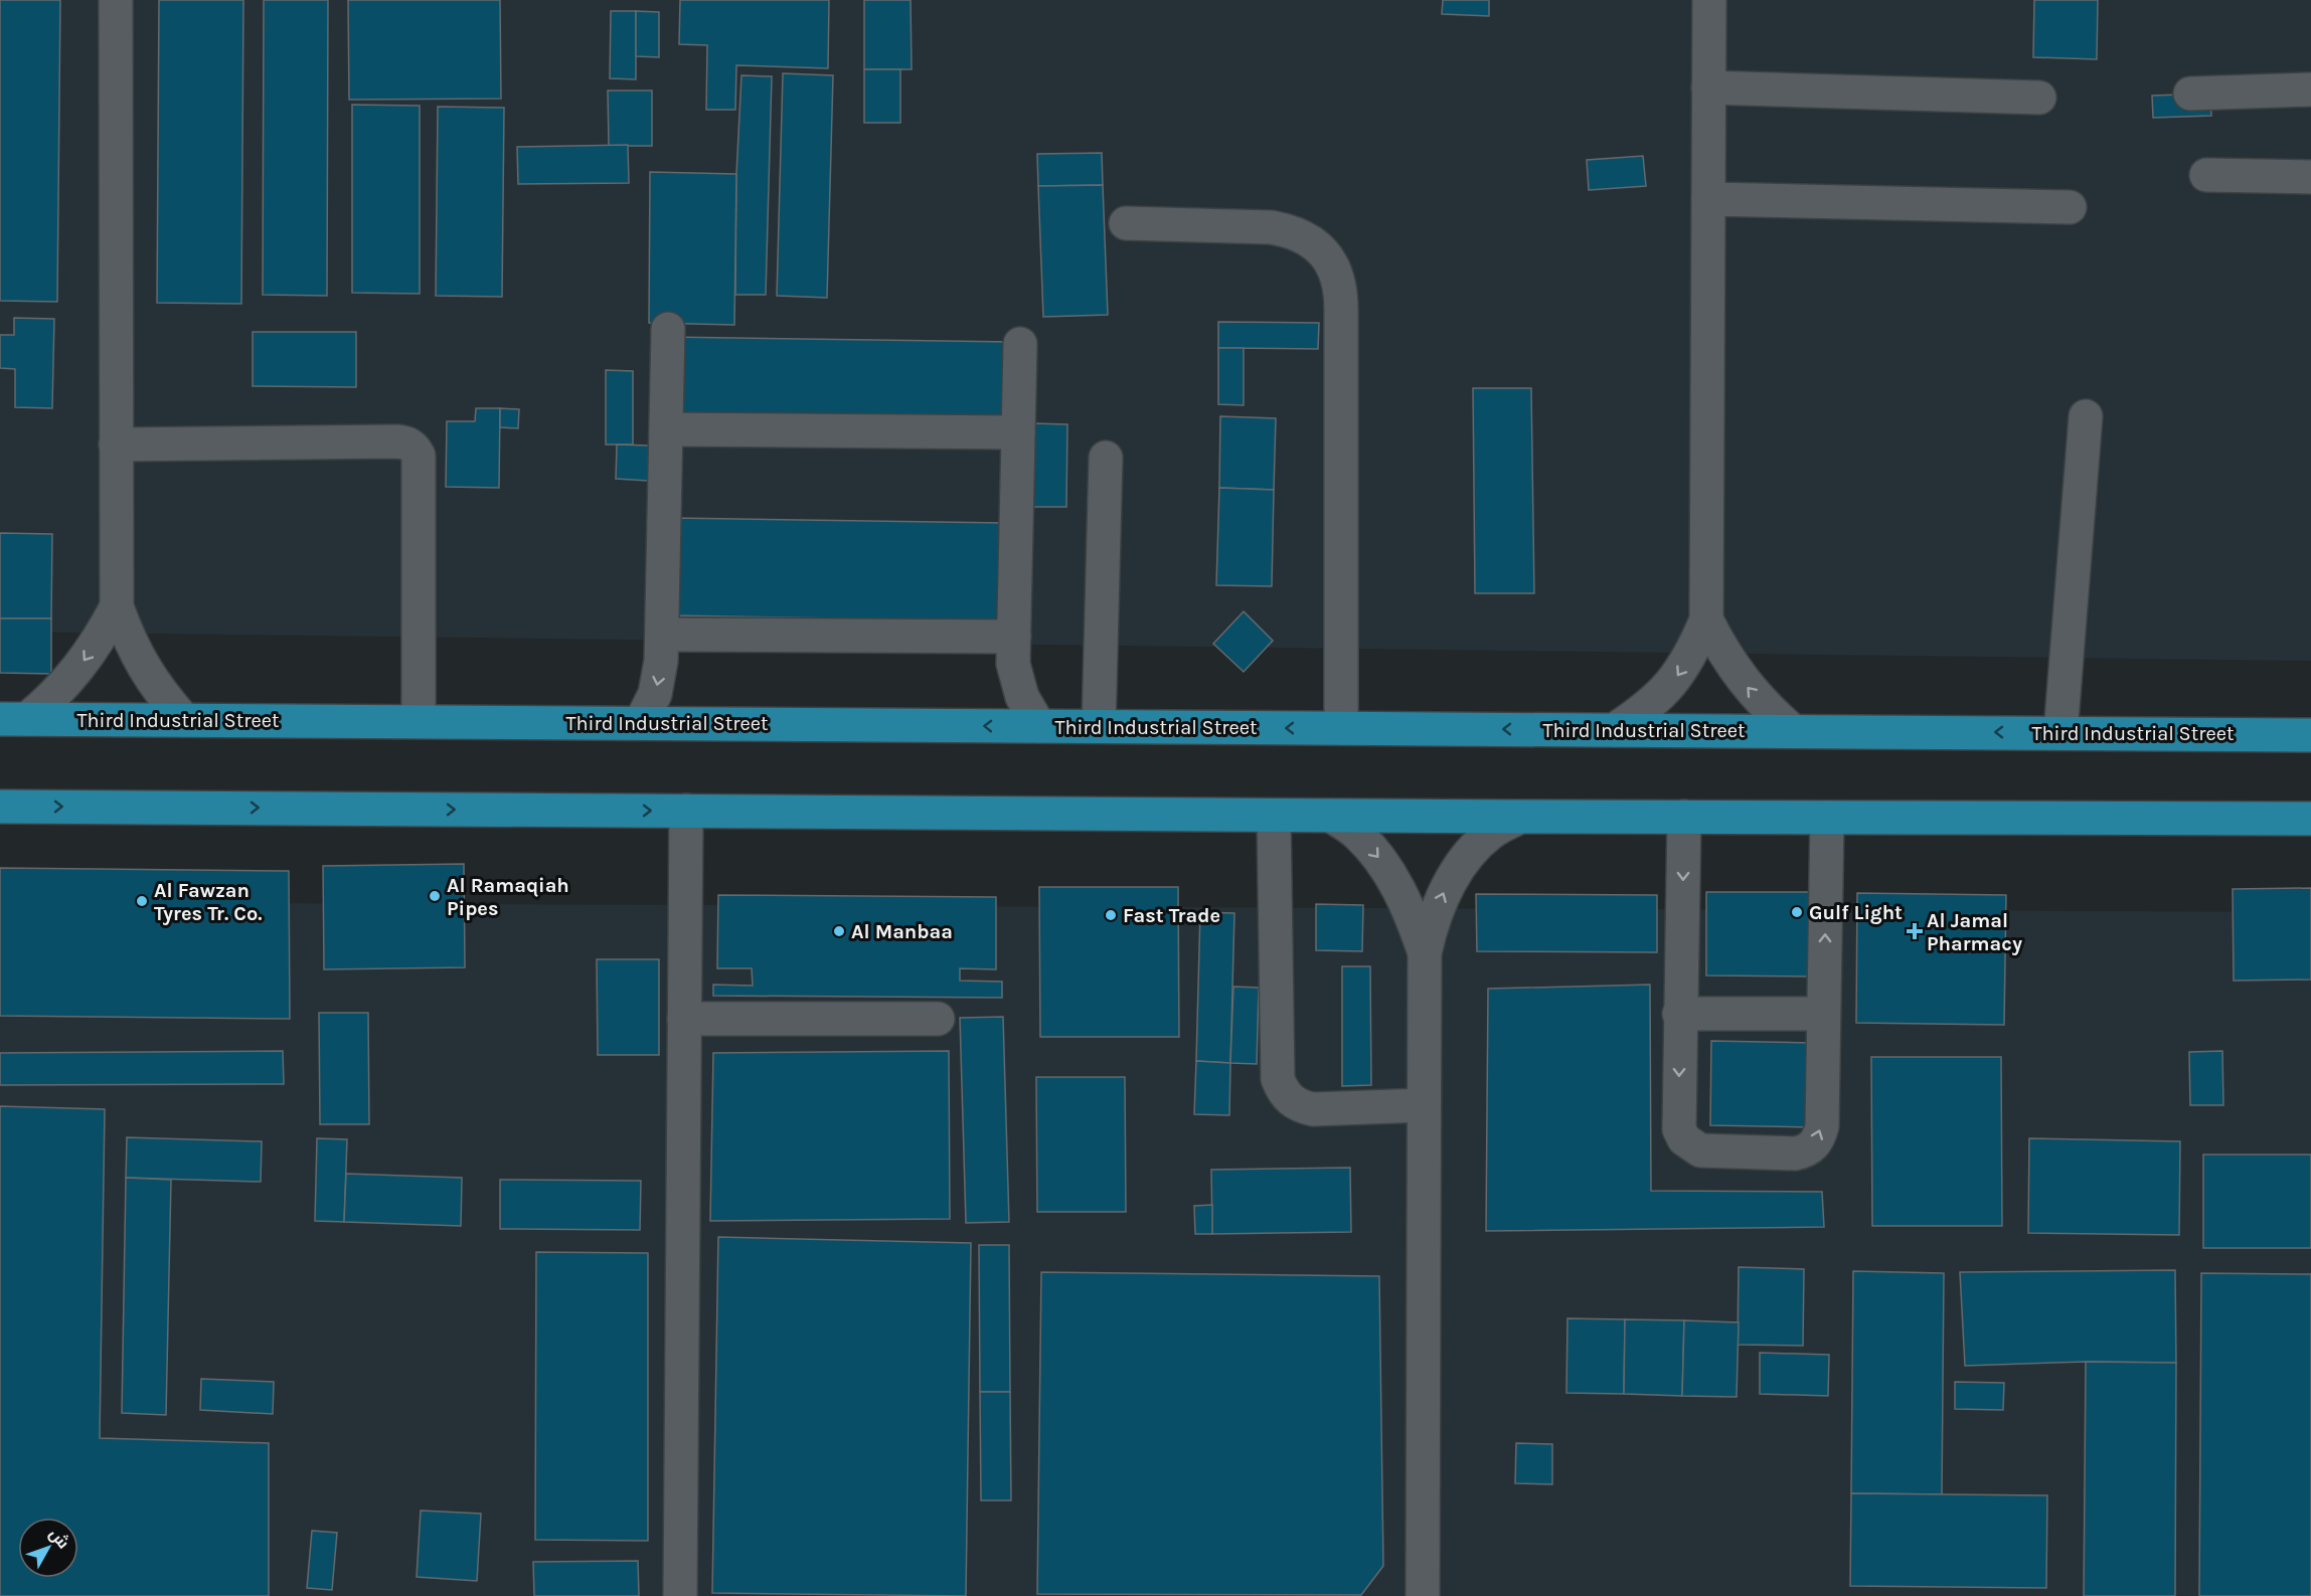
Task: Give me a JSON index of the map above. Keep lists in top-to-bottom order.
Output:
{
  "streets": {
    "main road": ["Third Industrial Street"]
  },
  "places": {
    "other": [
      "Al Ramaqiah Pipes",
      "Al Fawzan Tyres Tr. Co.",
      "Gulf Light",
      "Fast Trade",
      "Al Manbaa"
    ],
    "health": ["Al Jamal Pharmacy"]
  },
  "north": "top right"
}
